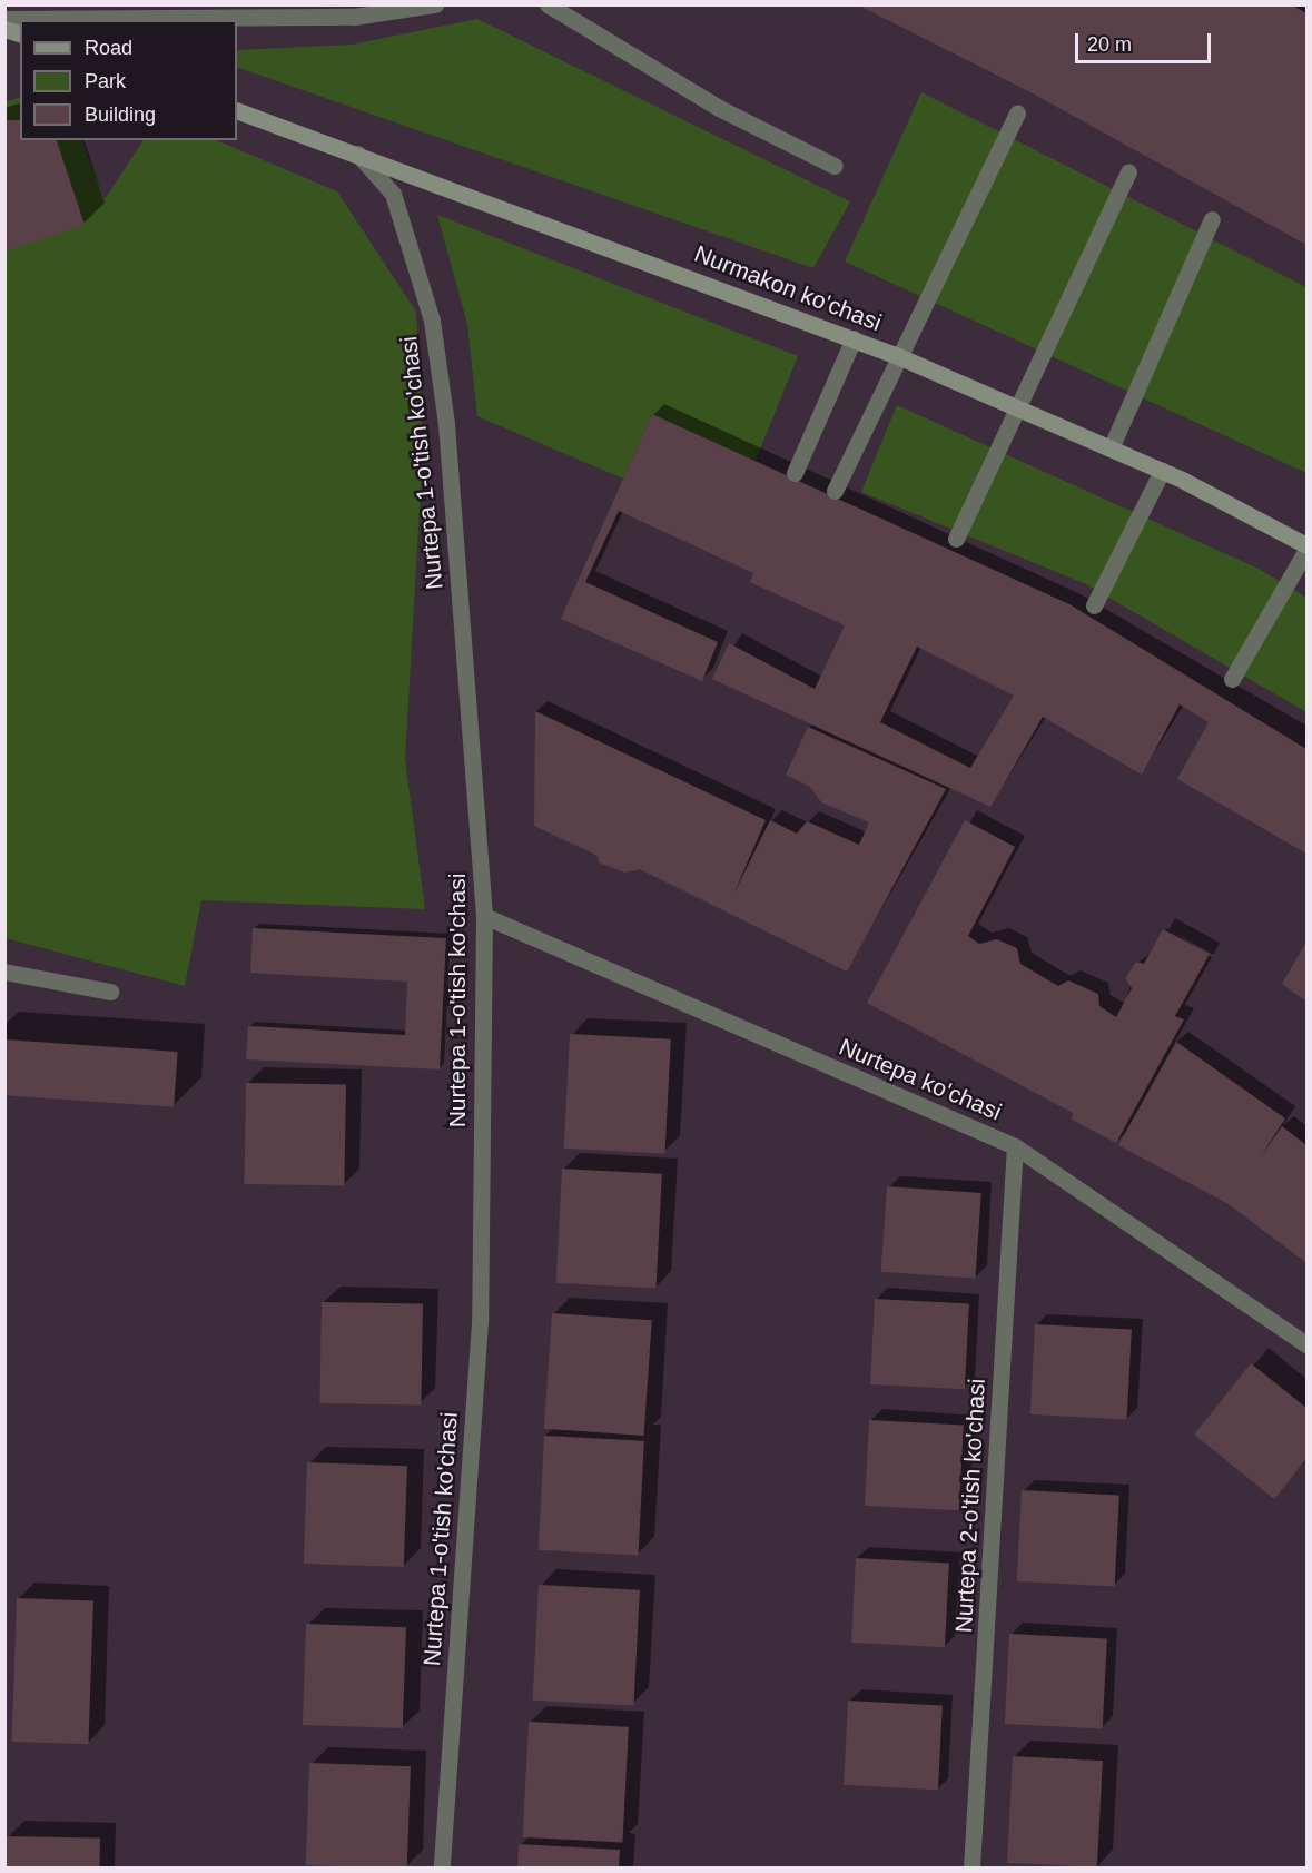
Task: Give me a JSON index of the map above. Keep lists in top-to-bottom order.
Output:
{
  "streets": {
    "street": [
      "Nurmakon ko'chasi",
      "Nurtepa 1-o'tish ko'chasi",
      "Nurtepa ko'chasi",
      "Nurtepa 2-o'tish ko'chasi"
    ]
  },
  "crossings": [
    ["Nurmakon ko'chasi", "Nurtepa 1-o'tish ko'chasi"],
    ["Nurtepa 1-o'tish ko'chasi", "Nurtepa ko'chasi"],
    ["Nurtepa ko'chasi", "Nurtepa 2-o'tish ko'chasi"]
  ],
  "legend": ["Road", "Park", "Building"],
  "scale_bar": "20 m"
}
